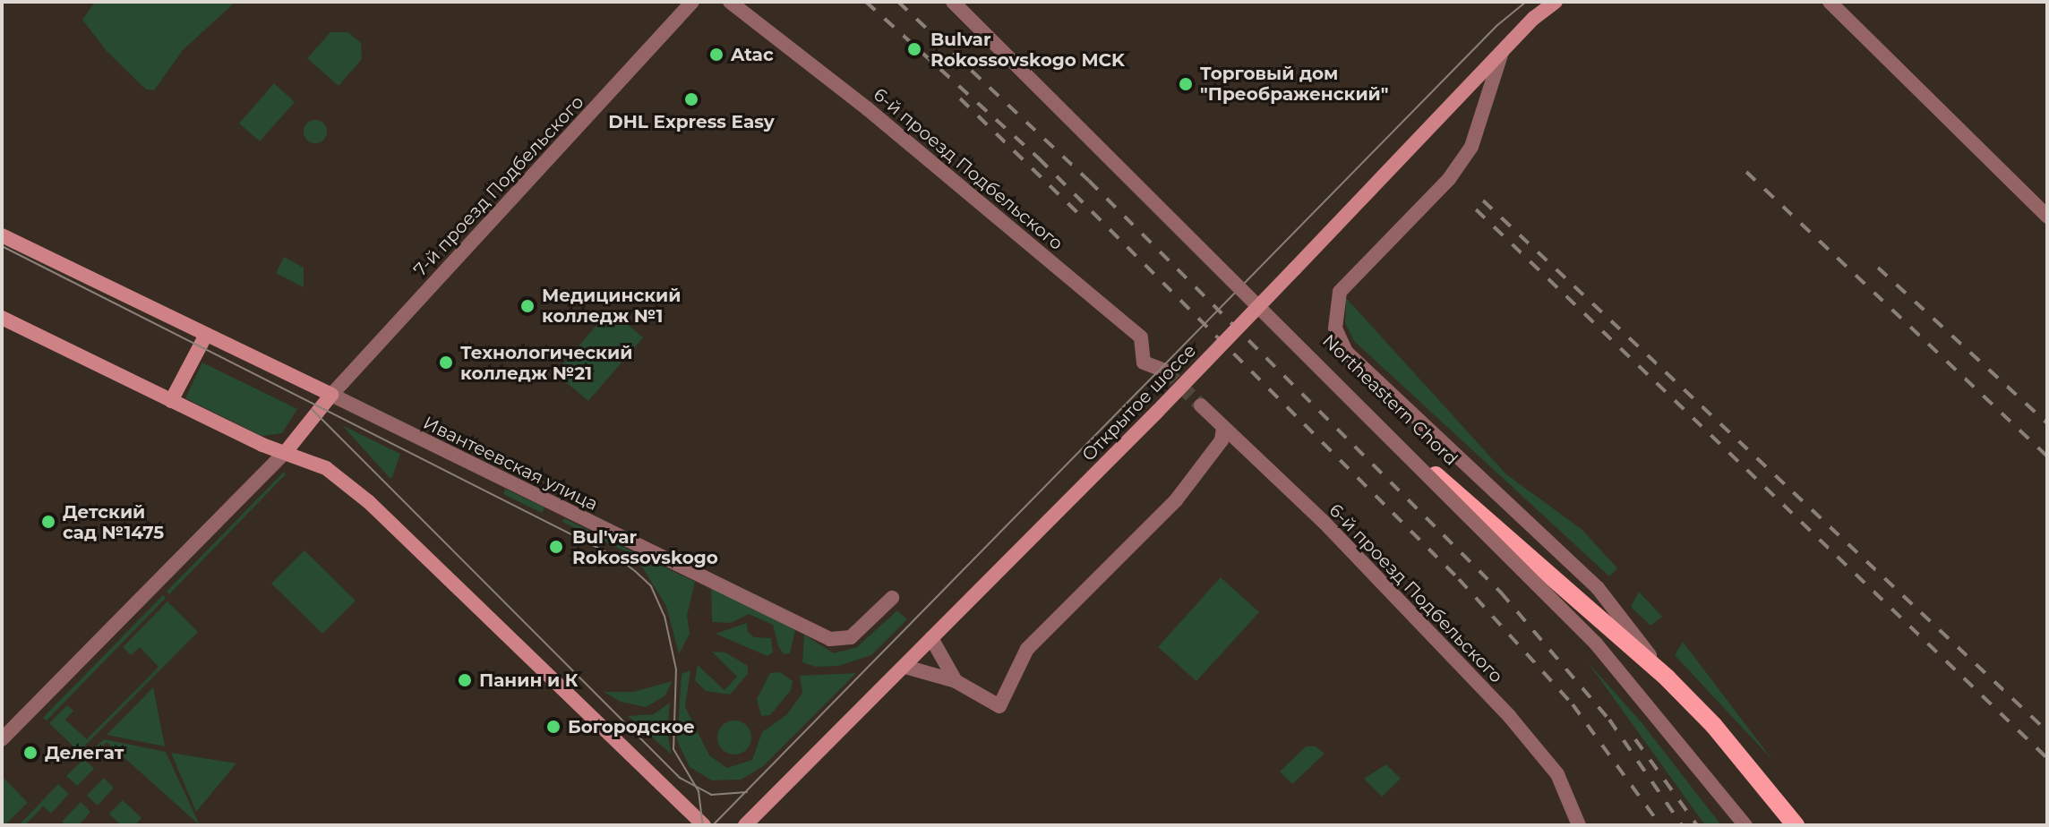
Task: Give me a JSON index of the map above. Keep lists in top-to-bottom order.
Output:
{
  "streets": {
    "main road": ["Northeastern Chord"],
    "street": [
      "6-й проезд Подбельского",
      "7-й проезд Подбельского",
      "Открытое шоссе",
      "Ивантеевская улица"
    ]
  },
  "crossings": [
    ["7-й проезд Подбельского", "Ивантеевская улица"]
  ],
  "places": [
    "Bulvar Rokossovskogo MCK",
    "Atac",
    "Торговый дом \"Преображенский\"",
    "DHL Express Easy",
    "Медицинский колледж №1",
    "Технологический колледж №21",
    "Детский сад №1475",
    "Bul'var Rokossovskogo",
    "Панин и К",
    "Богородское",
    "Делегат"
  ]
}
